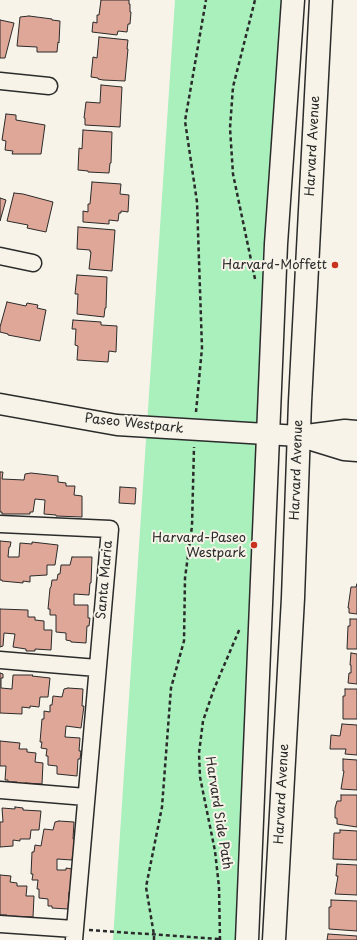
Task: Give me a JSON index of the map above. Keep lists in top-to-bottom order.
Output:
{
  "streets": {
    "main road": ["Harvard Avenue"],
    "street": ["Paseo Westpark", "Santa Maria"],
    "path": ["Harvard Side Path"]
  },
  "crossings": [
    ["Harvard Avenue", "Paseo Westpark"]
  ],
  "places": ["Harvard-Moffett", "Harvard-Paseo Westpark"]
}
